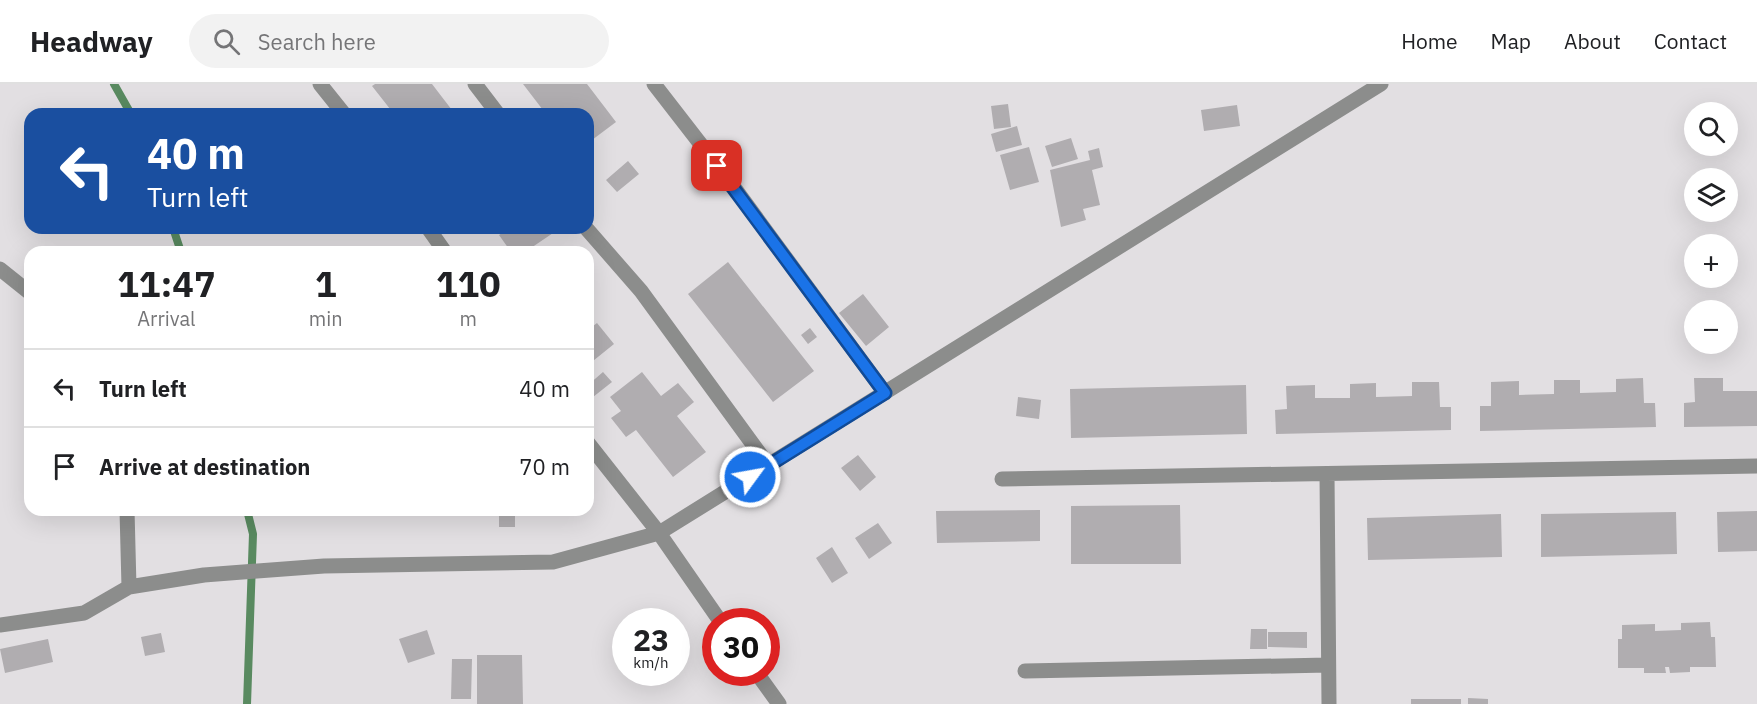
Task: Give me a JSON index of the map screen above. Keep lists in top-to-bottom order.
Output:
{
  "page": {
    "header": "Headway",
    "search": "Search here",
    "nav": [
      "Home",
      "Map",
      "About",
      "Contact"
    ],
    "map_buttons": ["+", "−"],
    "turn": ["40 m", "Turn left"],
    "eta": [
      "11:47",
      "Arrival",
      "1",
      "min",
      "110",
      "m"
    ],
    "list": [
      {
        "name": "Turn left",
        "value": "40 m"
      },
      {
        "name": "Arrive at destination",
        "value": "70 m"
      }
    ],
    "speed": "23 km/h",
    "limit": "30"
  }
}
